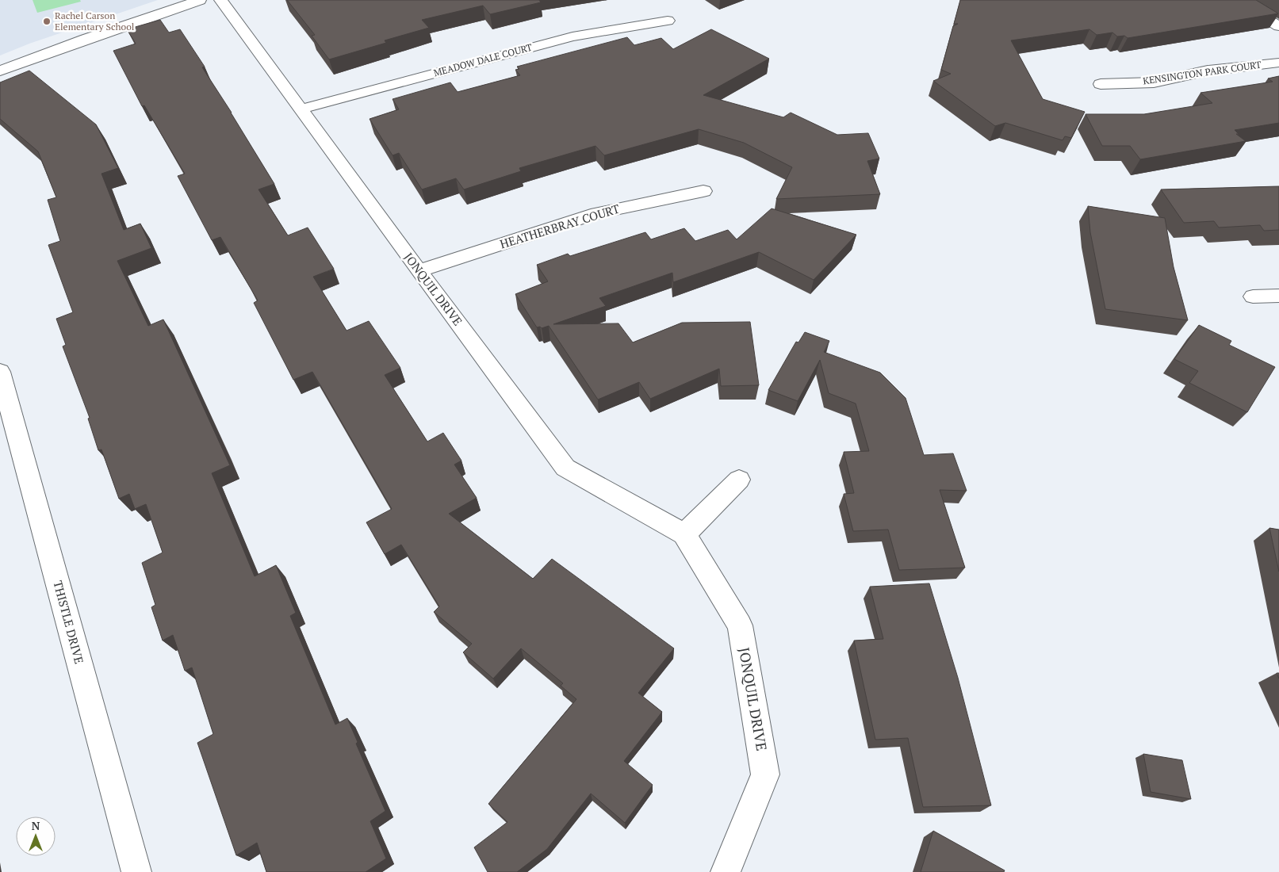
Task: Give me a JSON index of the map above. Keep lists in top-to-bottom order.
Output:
{
  "streets": {
    "street": [
      "MEADOW DALE COURT",
      "KENSINGTON PARK COURT",
      "HEATHERBRAY COURT",
      "JONQUIL DRIVE",
      "THISTLE DRIVE"
    ]
  },
  "crossings": [
    ["MEADOW DALE COURT", "JONQUIL DRIVE"],
    ["HEATHERBRAY COURT", "JONQUIL DRIVE"]
  ],
  "places": ["Rachel Carson Elementary School"],
  "north": "top"
}
